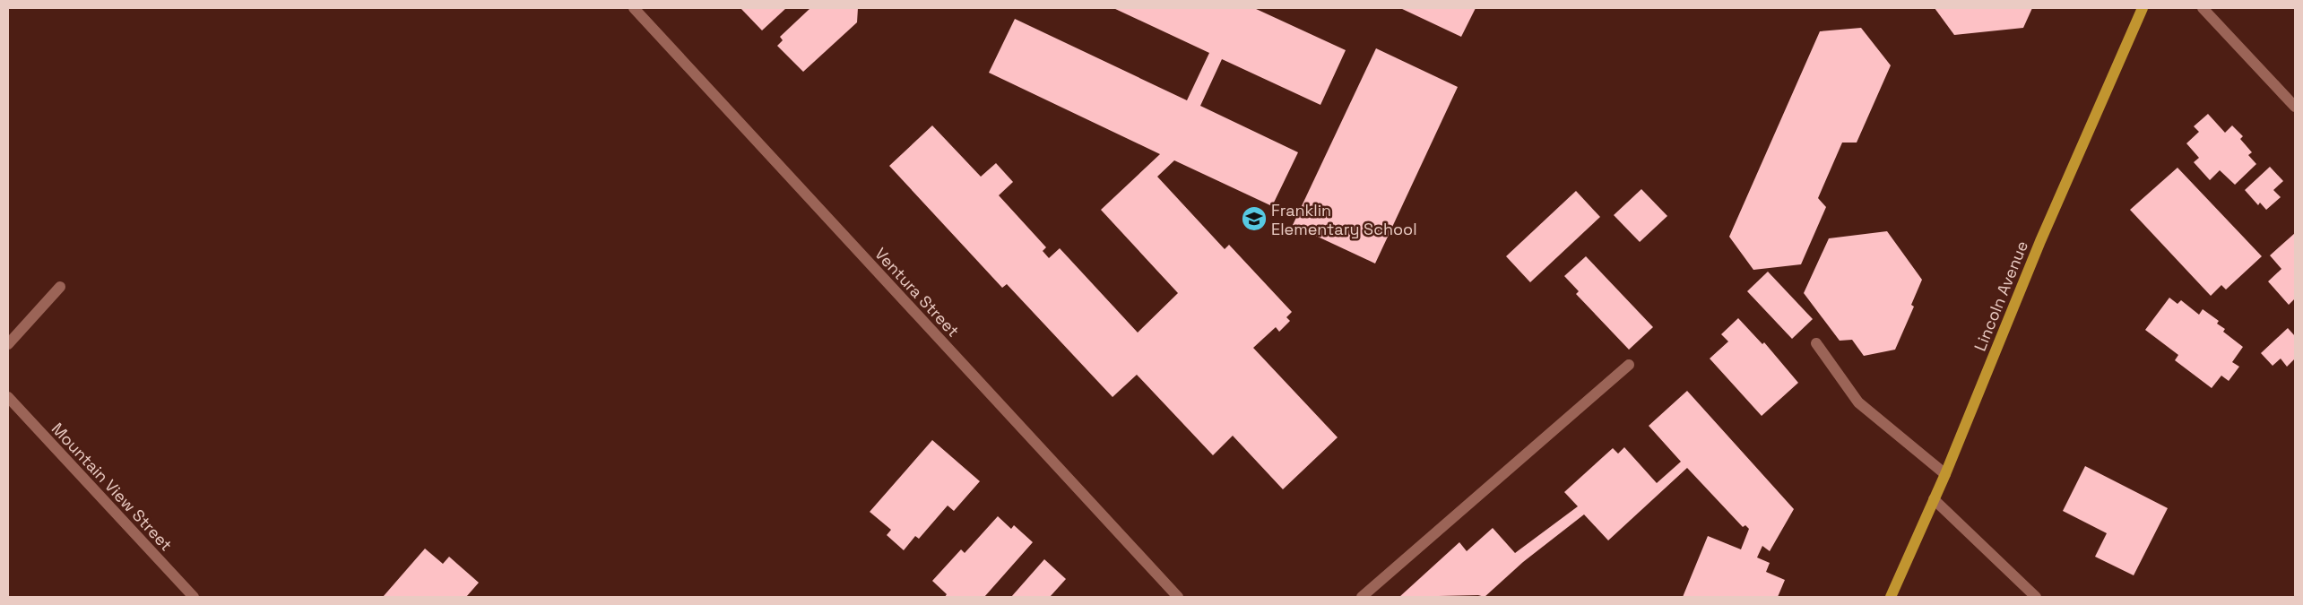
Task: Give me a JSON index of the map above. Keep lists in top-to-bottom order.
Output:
{
  "streets": {
    "main road": ["Lincoln Avenue"],
    "street": ["Ventura Street", "Mountain View Street"]
  },
  "places": {
    "school or university": ["Franklin Elementary School"]
  }
}
